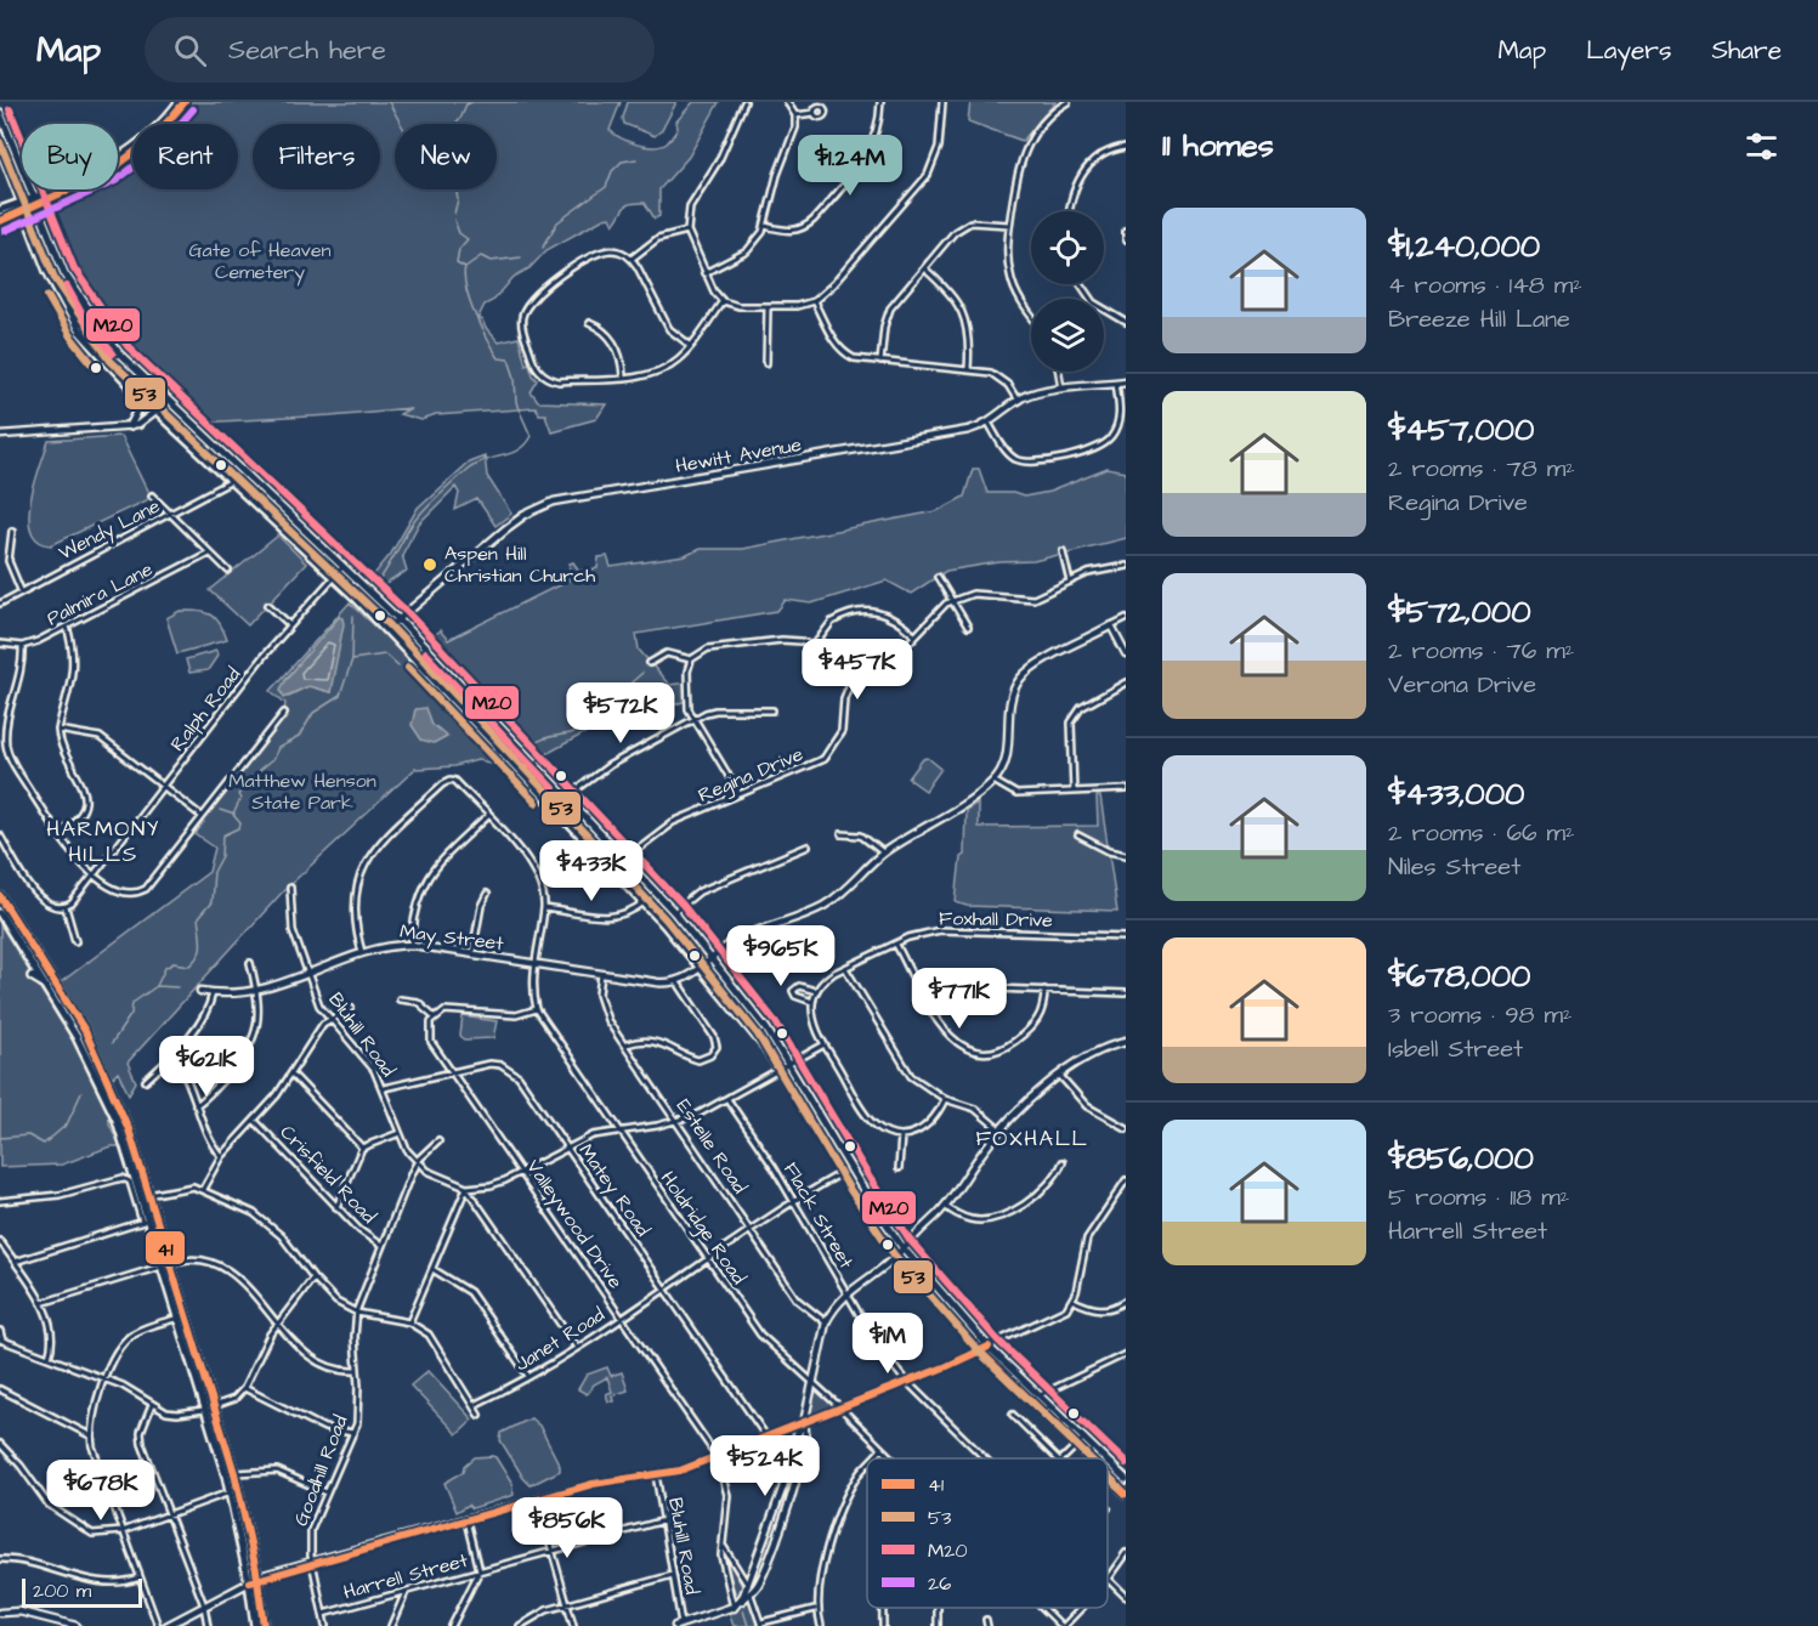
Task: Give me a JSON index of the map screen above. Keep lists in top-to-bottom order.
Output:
{
  "streets": {
    "street": [
      "Hewitt Avenue",
      "Wendy Lane",
      "Palmira Lane",
      "Ralph Road",
      "Regina Drive",
      "Foxhall Drive",
      "May Street",
      "Bluhill Road",
      "Estelle Road",
      "Crisfield Road",
      "Matey Road",
      "Flack Street",
      "Valleywood Drive",
      "Holdridge Road",
      "Janet Road",
      "Goodhill Road",
      "Harrell Street"
    ]
  },
  "crossings": [
    ["May Street", "Bluhill Road"],
    ["May Street", "Estelle Road"],
    ["May Street", "Holdridge Road"],
    ["Bluhill Road", "Matey Road"],
    ["Bluhill Road", "Goodhill Road"],
    ["Bluhill Road", "Harrell Street"],
    ["Estelle Road", "Janet Road"],
    ["Crisfield Road", "Goodhill Road"],
    ["Matey Road", "Valleywood Drive"],
    ["Matey Road", "Janet Road"],
    ["Flack Street", "Janet Road"],
    ["Valleywood Drive", "Janet Road"],
    ["Holdridge Road", "Janet Road"],
    ["Goodhill Road", "Harrell Street"]
  ],
  "districts": ["HARMONY HILLS", "FOXHALL"],
  "parks": ["Gate of Heaven Cemetery", "Matthew Henson State Park"],
  "places": ["Aspen Hill Christian Church"],
  "lines": [
    "transit line 41",
    "transit line M20",
    "transit line 26",
    "transit line 53"
  ],
  "legend": [
    "41",
    "53",
    "M20",
    "26"
  ],
  "scale_bar": "200 m",
  "page": {
    "header": "Map",
    "search": "Search here",
    "nav": ["Map", "Layers", "Share"],
    "heading": "11 homes",
    "chip": [
      "Buy",
      "Rent",
      "Filters",
      "New"
    ],
    "price": [
      "$1.24M",
      "$457K",
      "$572K",
      "$433K",
      "$965K",
      "$771K",
      "$621K",
      "$1M",
      "$524K",
      "$678K",
      "$856K"
    ],
    "list": [
      {
        "name": "$1,240,000",
        "note": "4 rooms · 148 m² · Breeze Hill Lane"
      },
      {
        "name": "$457,000",
        "note": "2 rooms · 78 m² · Regina Drive"
      },
      {
        "name": "$572,000",
        "note": "2 rooms · 76 m² · Verona Drive"
      },
      {
        "name": "$433,000",
        "note": "2 rooms · 66 m² · Niles Street"
      },
      {
        "name": "$678,000",
        "note": "3 rooms · 98 m² · Isbell Street"
      },
      {
        "name": "$856,000",
        "note": "5 rooms · 118 m² · Harrell Street"
      }
    ],
    "scale": "200 m"
  }
}
